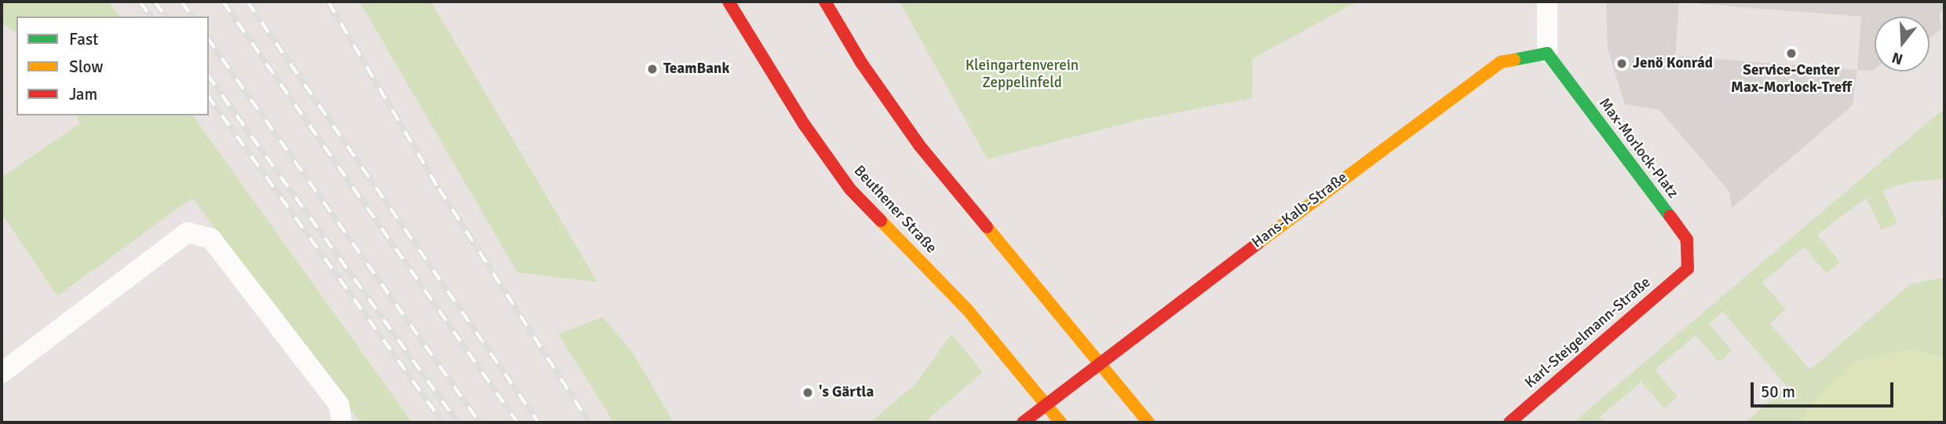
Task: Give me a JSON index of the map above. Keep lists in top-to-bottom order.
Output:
{
  "streets": {
    "street": [
      "Max-Morlock-Platz",
      "Beuthener Straße",
      "Hans-Kalb-Straße",
      "Karl-Steigelmann-Straße"
    ]
  },
  "crossings": [
    ["Max-Morlock-Platz", "Hans-Kalb-Straße"],
    ["Max-Morlock-Platz", "Karl-Steigelmann-Straße"]
  ],
  "parks": ["Kleingartenverein Zeppelinfeld"],
  "places": [
    "Service-Center Max-Morlock-Treff",
    "Jenö Konrád",
    "TeamBank",
    "'s Gärtla"
  ],
  "legend": ["Fast", "Slow", "Jam"],
  "scale_bar": "50 m",
  "north": "bottom"
}
